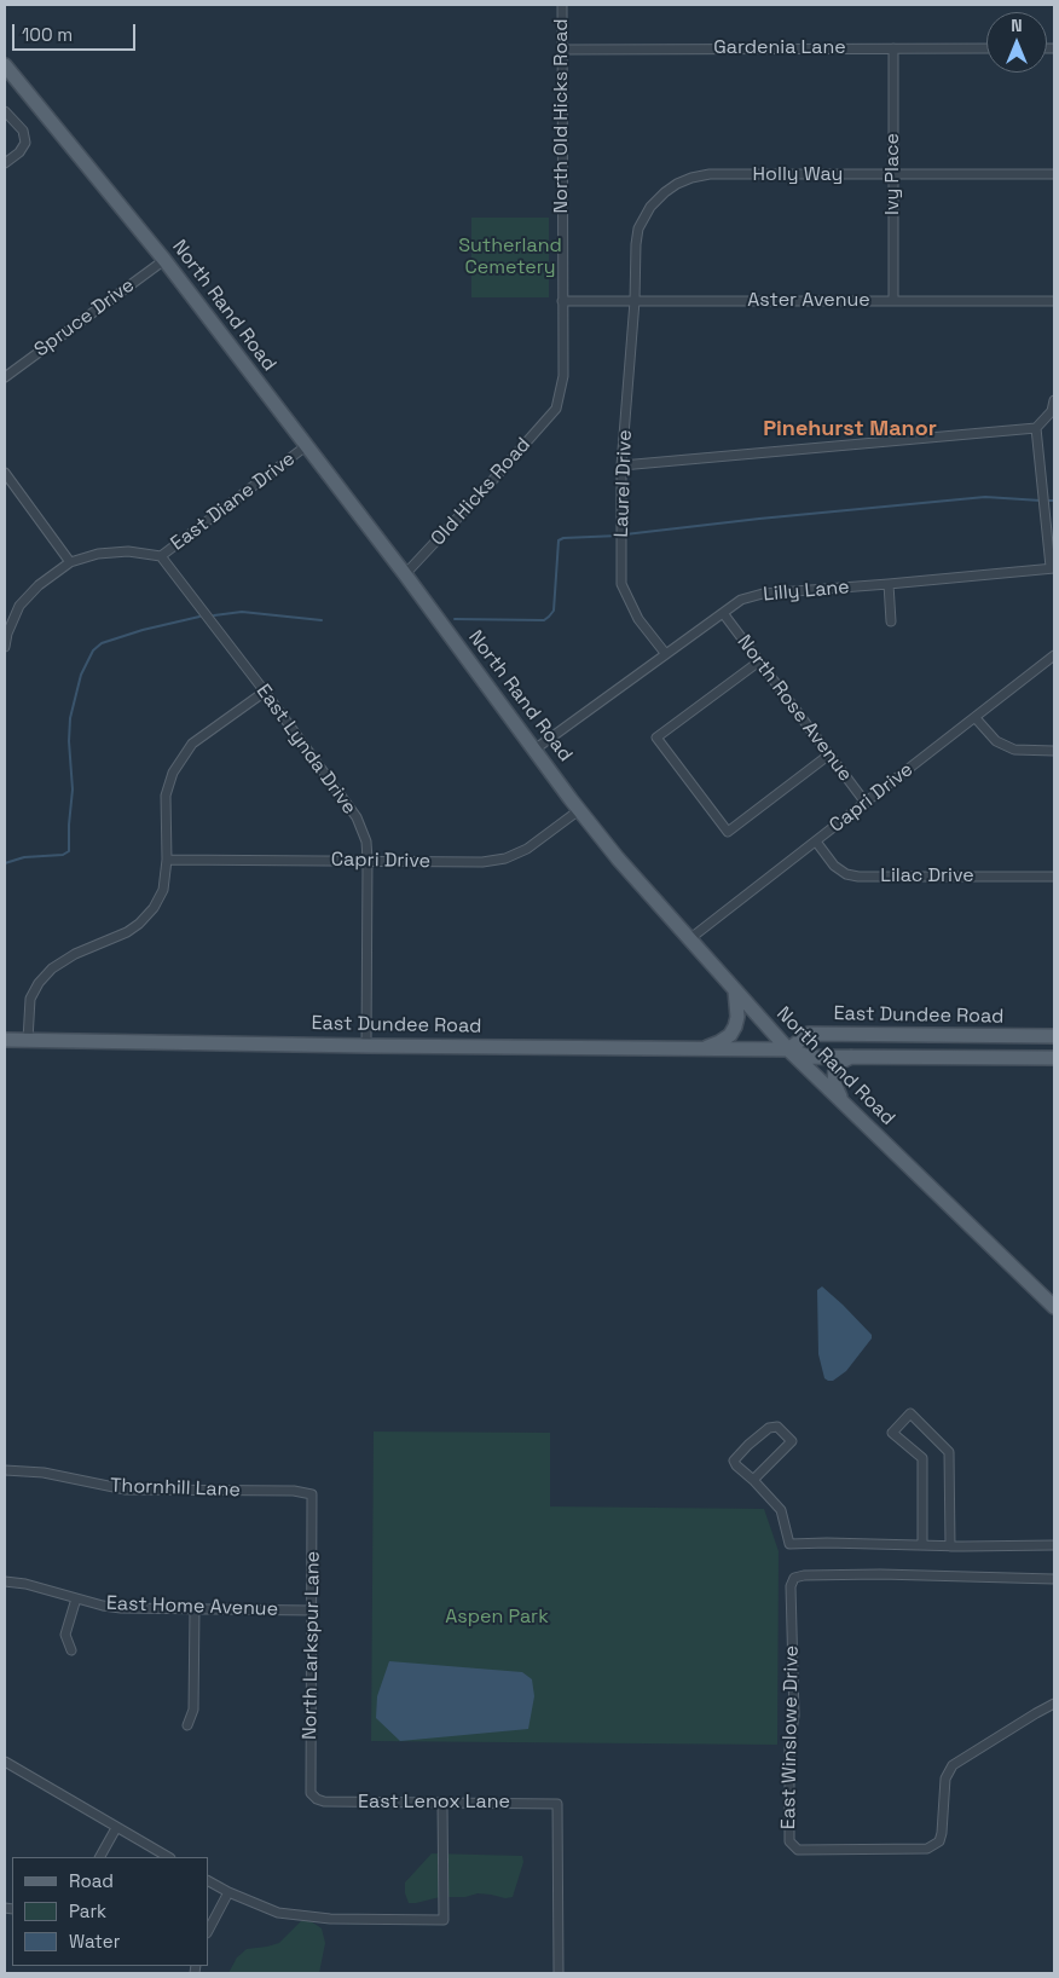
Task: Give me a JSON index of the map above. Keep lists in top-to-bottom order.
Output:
{
  "streets": {
    "main road": ["North Rand Road", "East Dundee Road"],
    "street": [
      "Gardenia Lane",
      "North Old Hicks Road",
      "Ivy Place",
      "Holly Way",
      "Aster Avenue",
      "Spruce Drive",
      "Laurel Drive",
      "Old Hicks Road",
      "East Diane Drive",
      "Lilly Lane",
      "North Rose Avenue",
      "East Lynda Drive",
      "Capri Drive",
      "Lilac Drive",
      "Thornhill Lane",
      "East Home Avenue",
      "North Larkspur Lane",
      "East Winslowe Drive",
      "East Lenox Lane"
    ]
  },
  "crossings": [
    ["Gardenia Lane", "North Old Hicks Road"],
    ["Gardenia Lane", "Ivy Place"],
    ["North Old Hicks Road", "Aster Avenue"],
    ["North Old Hicks Road", "Old Hicks Road"],
    ["Ivy Place", "Holly Way"],
    ["Ivy Place", "Aster Avenue"],
    ["Holly Way", "Aster Avenue"],
    ["Holly Way", "Laurel Drive"],
    ["Aster Avenue", "Laurel Drive"],
    ["North Rand Road", "Spruce Drive"],
    ["North Rand Road", "Old Hicks Road"],
    ["North Rand Road", "East Diane Drive"],
    ["North Rand Road", "Lilly Lane"],
    ["North Rand Road", "Capri Drive"],
    ["North Rand Road", "East Dundee Road"],
    ["Laurel Drive", "Lilly Lane"],
    ["East Diane Drive", "East Lynda Drive"],
    ["Lilly Lane", "North Rose Avenue"],
    ["North Rose Avenue", "Capri Drive"],
    ["East Lynda Drive", "Capri Drive"],
    ["East Lynda Drive", "East Dundee Road"],
    ["Capri Drive", "Lilac Drive"],
    ["Thornhill Lane", "North Larkspur Lane"],
    ["East Home Avenue", "North Larkspur Lane"],
    ["North Larkspur Lane", "East Lenox Lane"]
  ],
  "districts": ["Pinehurst Manor"],
  "parks": ["Sutherland Cemetery", "Aspen Park"],
  "legend": ["Road", "Park", "Water"],
  "scale_bar": "100 m",
  "north": "top"
}
